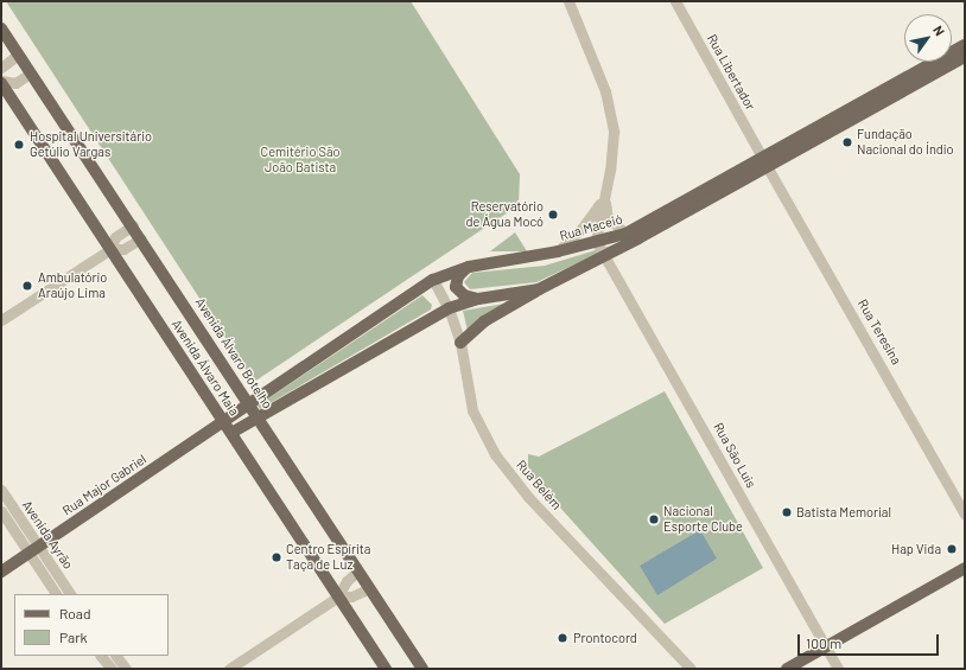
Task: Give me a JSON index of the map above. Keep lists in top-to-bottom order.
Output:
{
  "streets": {
    "main road": [
      "Rua Maceió",
      "Avenida Álvaro Botelho",
      "Avenida Álvaro Maia",
      "Rua Major Gabriel"
    ],
    "street": [
      "Rua Libertador",
      "Rua Teresina",
      "Rua São Luis",
      "Rua Belém",
      "Avenida Ayrão"
    ]
  },
  "crossings": [
    ["Rua Libertador", "Rua Maceió"],
    ["Rua Libertador", "Rua Teresina"],
    ["Rua Maceió", "Rua Teresina"],
    ["Rua Maceió", "Avenida Álvaro Botelho"],
    ["Rua Maceió", "Avenida Álvaro Maia"],
    ["Rua Maceió", "Rua São Luis"],
    ["Rua Maceió", "Rua Major Gabriel"],
    ["Rua Maceió", "Rua Belém"],
    ["Avenida Álvaro Maia", "Rua Major Gabriel"],
    ["Rua Major Gabriel", "Avenida Ayrão"]
  ],
  "parks": ["Cemitério São João Batista"],
  "places": [
    "Fundação Nacional do Índio",
    "Hospital Universitário Getúlio Vargas",
    "Reservatório de Água Mocó",
    "Ambulatório Araújo Lima",
    "Batista Memorial",
    "Nacional Esporte Clube",
    "Hap Vida",
    "Centro Espírita Taça de Luz",
    "Prontocord"
  ],
  "legend": ["Road", "Park"],
  "scale_bar": "100 m",
  "north": "top right"
}
